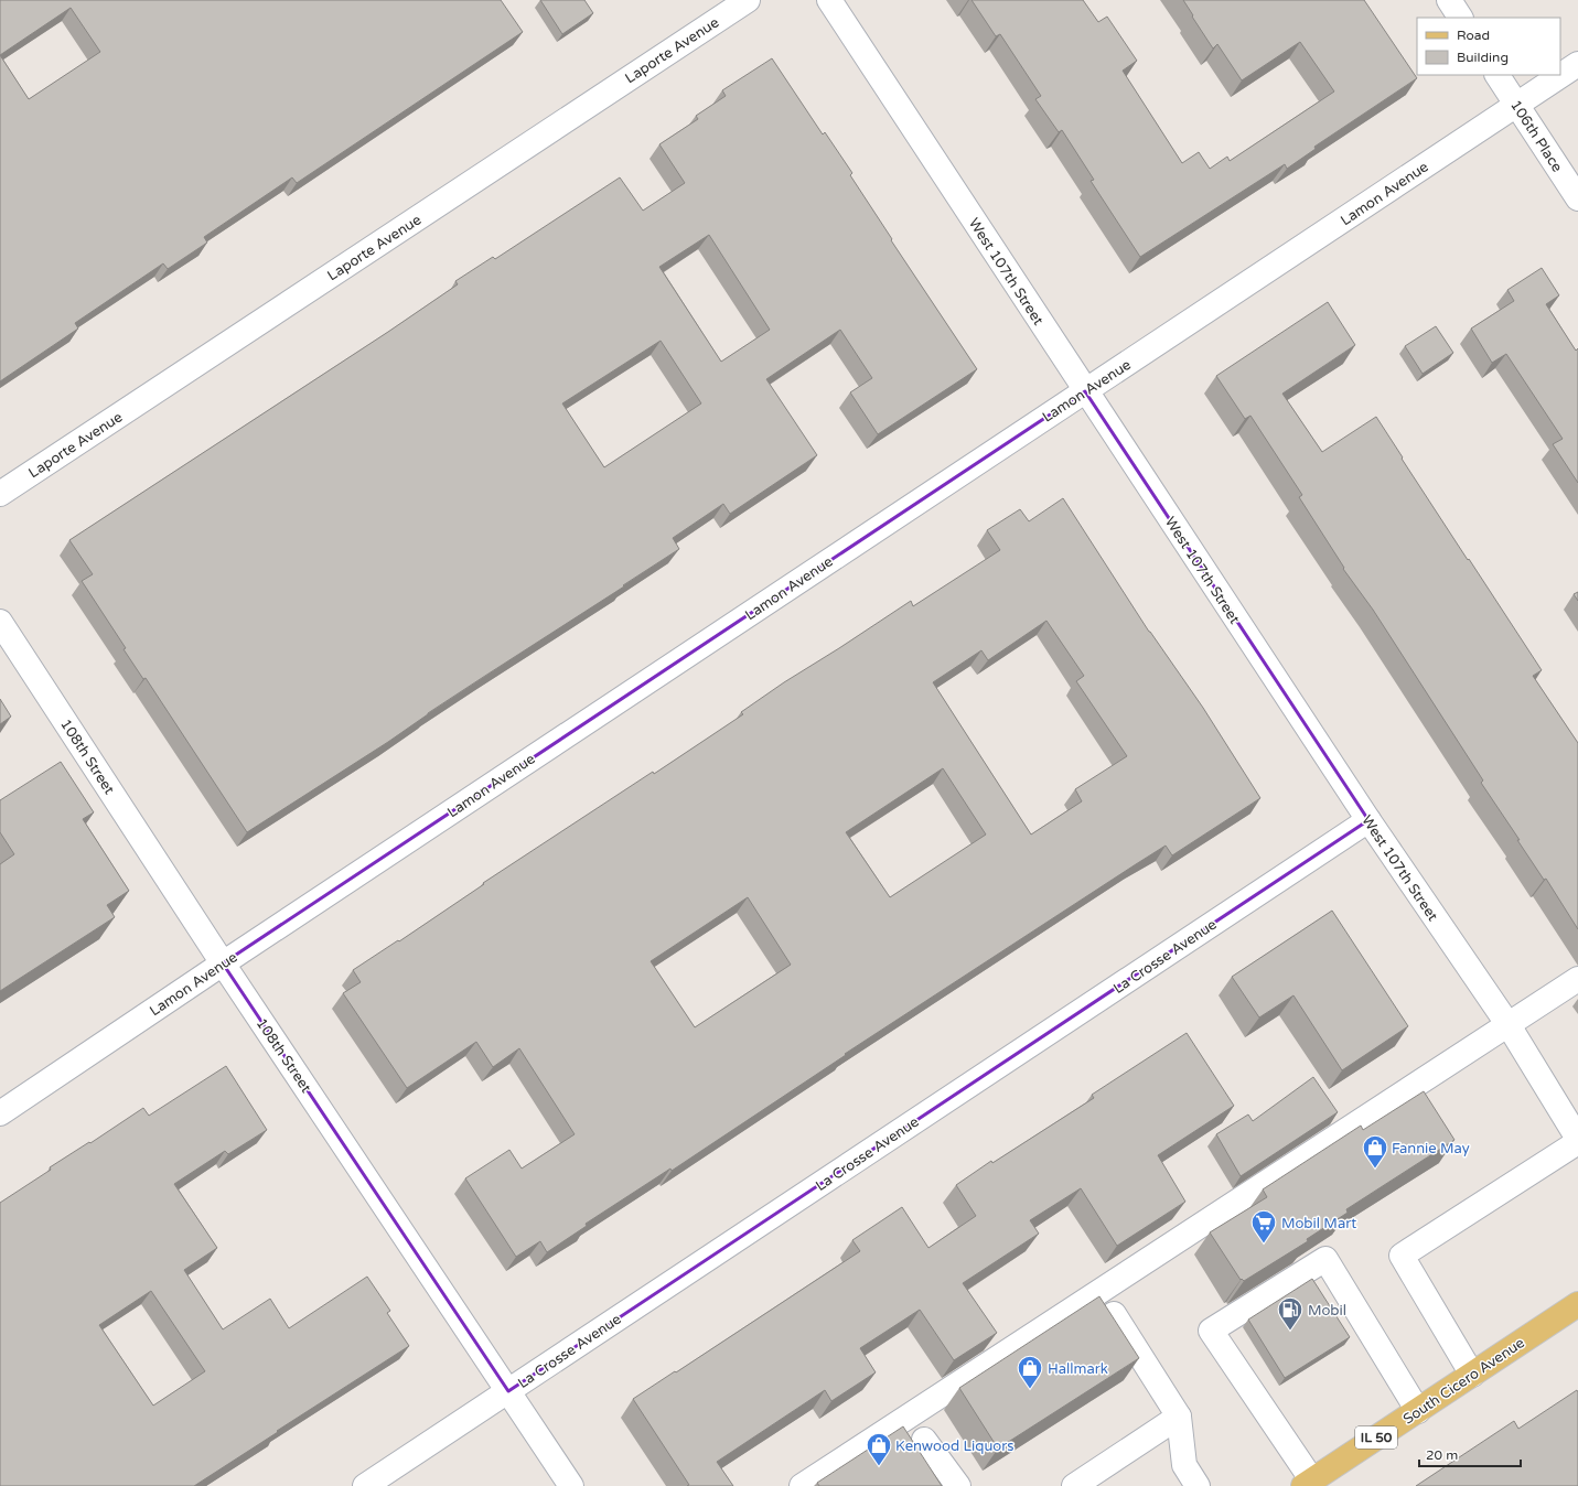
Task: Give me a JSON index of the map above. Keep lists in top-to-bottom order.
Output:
{
  "streets": {
    "main road": ["South Cicero Avenue", "IL 50"],
    "street": [
      "Laporte Avenue",
      "106th Place",
      "Lamon Avenue",
      "West 107th Street",
      "108th Street",
      "La Crosse Avenue"
    ]
  },
  "crossings": [
    ["106th Place", "Lamon Avenue"],
    ["Lamon Avenue", "West 107th Street"],
    ["Lamon Avenue", "108th Street"],
    ["West 107th Street", "La Crosse Avenue"],
    ["108th Street", "La Crosse Avenue"]
  ],
  "places": {
    "shop": ["Fannie May", "Hallmark", "Kenwood Liquors"],
    "supermarket": ["Mobil Mart"],
    "fuel station": ["Mobil"]
  },
  "legend": ["Road", "Building"],
  "scale_bar": "20 m"
}
